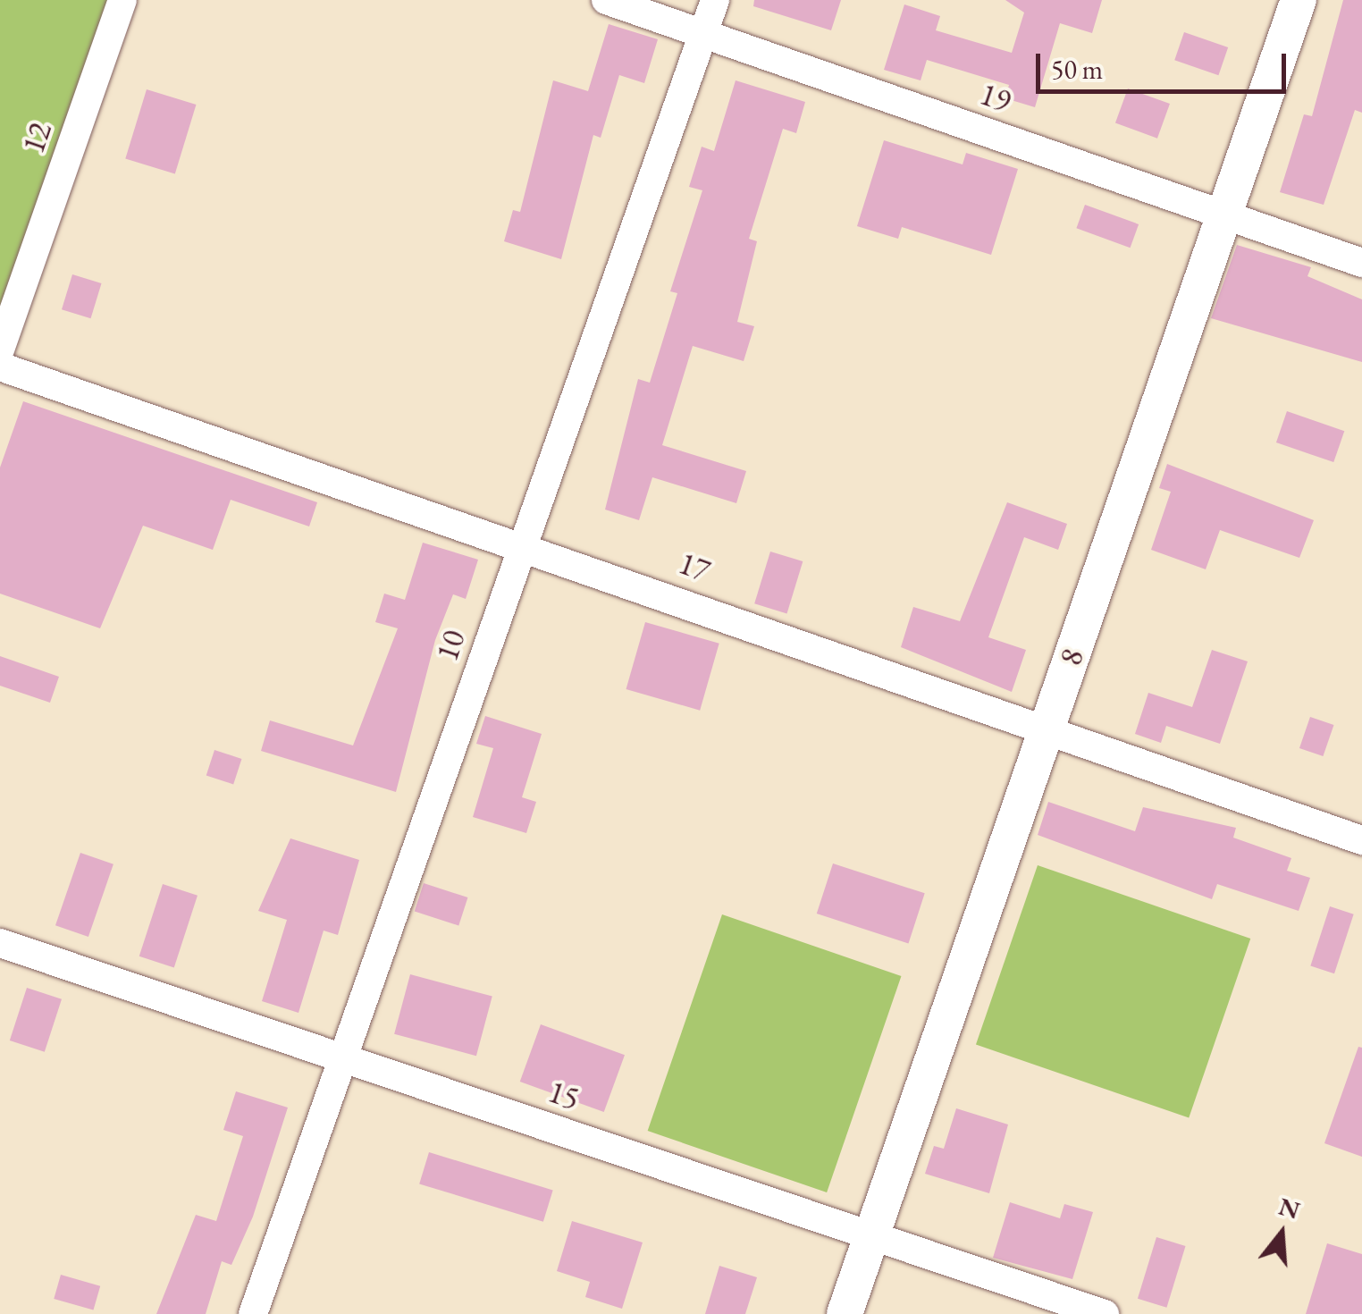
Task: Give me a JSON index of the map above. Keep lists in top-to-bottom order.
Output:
{
  "streets": {
    "street": [
      "19",
      "12",
      "17",
      "10",
      "8",
      "15"
    ]
  },
  "crossings": [
    ["19", "10"],
    ["19", "8"],
    ["17", "10"],
    ["17", "8"],
    ["10", "15"],
    ["8", "15"]
  ],
  "scale_bar": "50 m",
  "north": "top"
}
